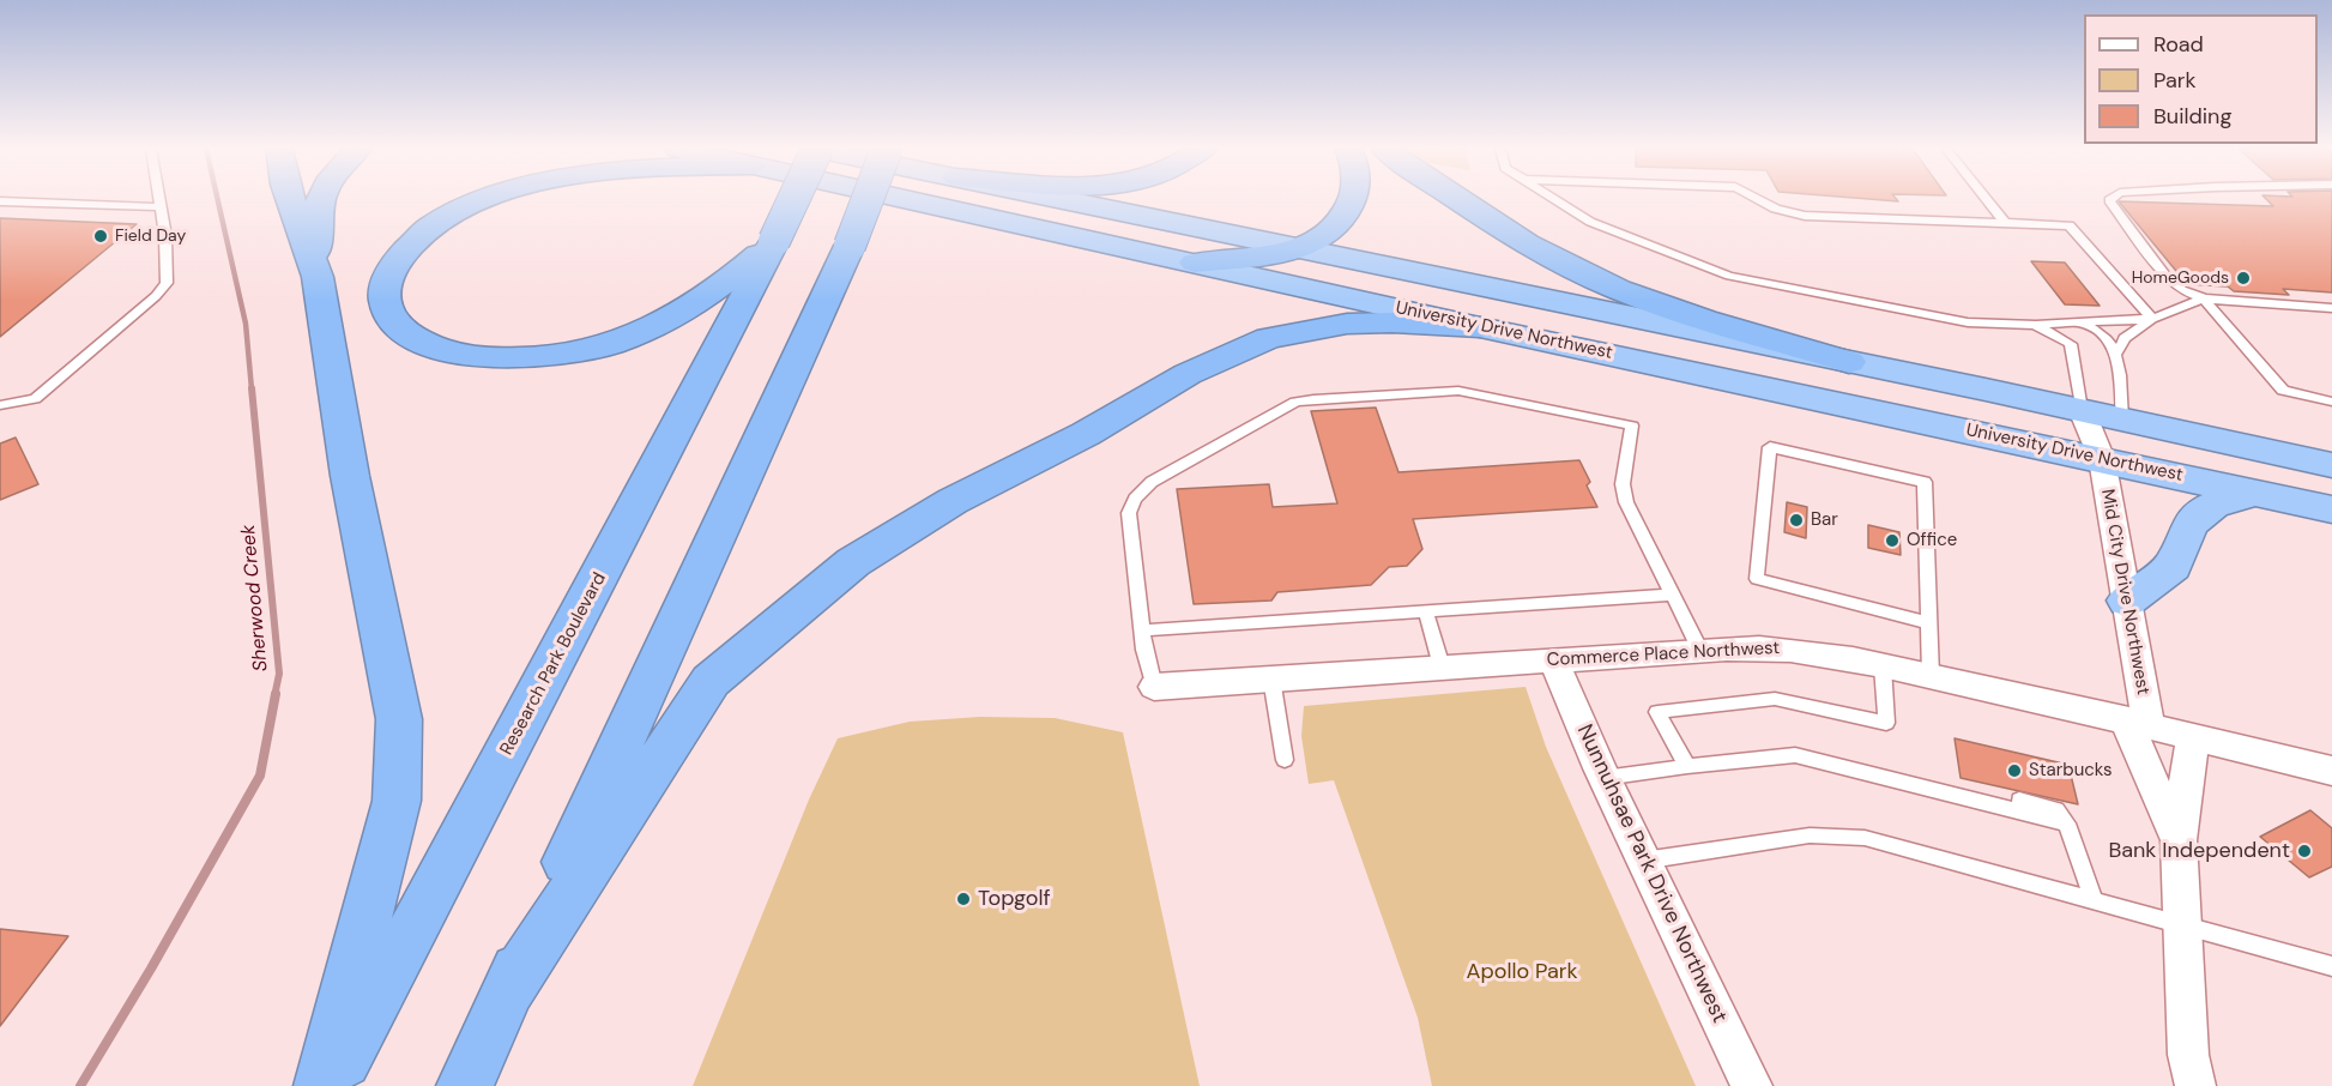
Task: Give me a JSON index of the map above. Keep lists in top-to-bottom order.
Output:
{
  "streets": {
    "highway": ["University Drive Northwest", "Research Park Boulevard"],
    "street": ["Mid City Drive Northwest", "Commerce Place Northwest", "Nunnuhsae Park Drive Northwest"]
  },
  "crossings": [
    ["University Drive Northwest", "Mid City Drive Northwest"],
    ["Mid City Drive Northwest", "Commerce Place Northwest"],
    ["Commerce Place Northwest", "Nunnuhsae Park Drive Northwest"]
  ],
  "water": ["Sherwood Creek"],
  "parks": ["Apollo Park"],
  "places": [
    "Field Day",
    "HomeGoods",
    "Bar",
    "Office",
    "Starbucks",
    "Bank Independent",
    "Topgolf"
  ],
  "legend": ["Road", "Park", "Building"]
}
